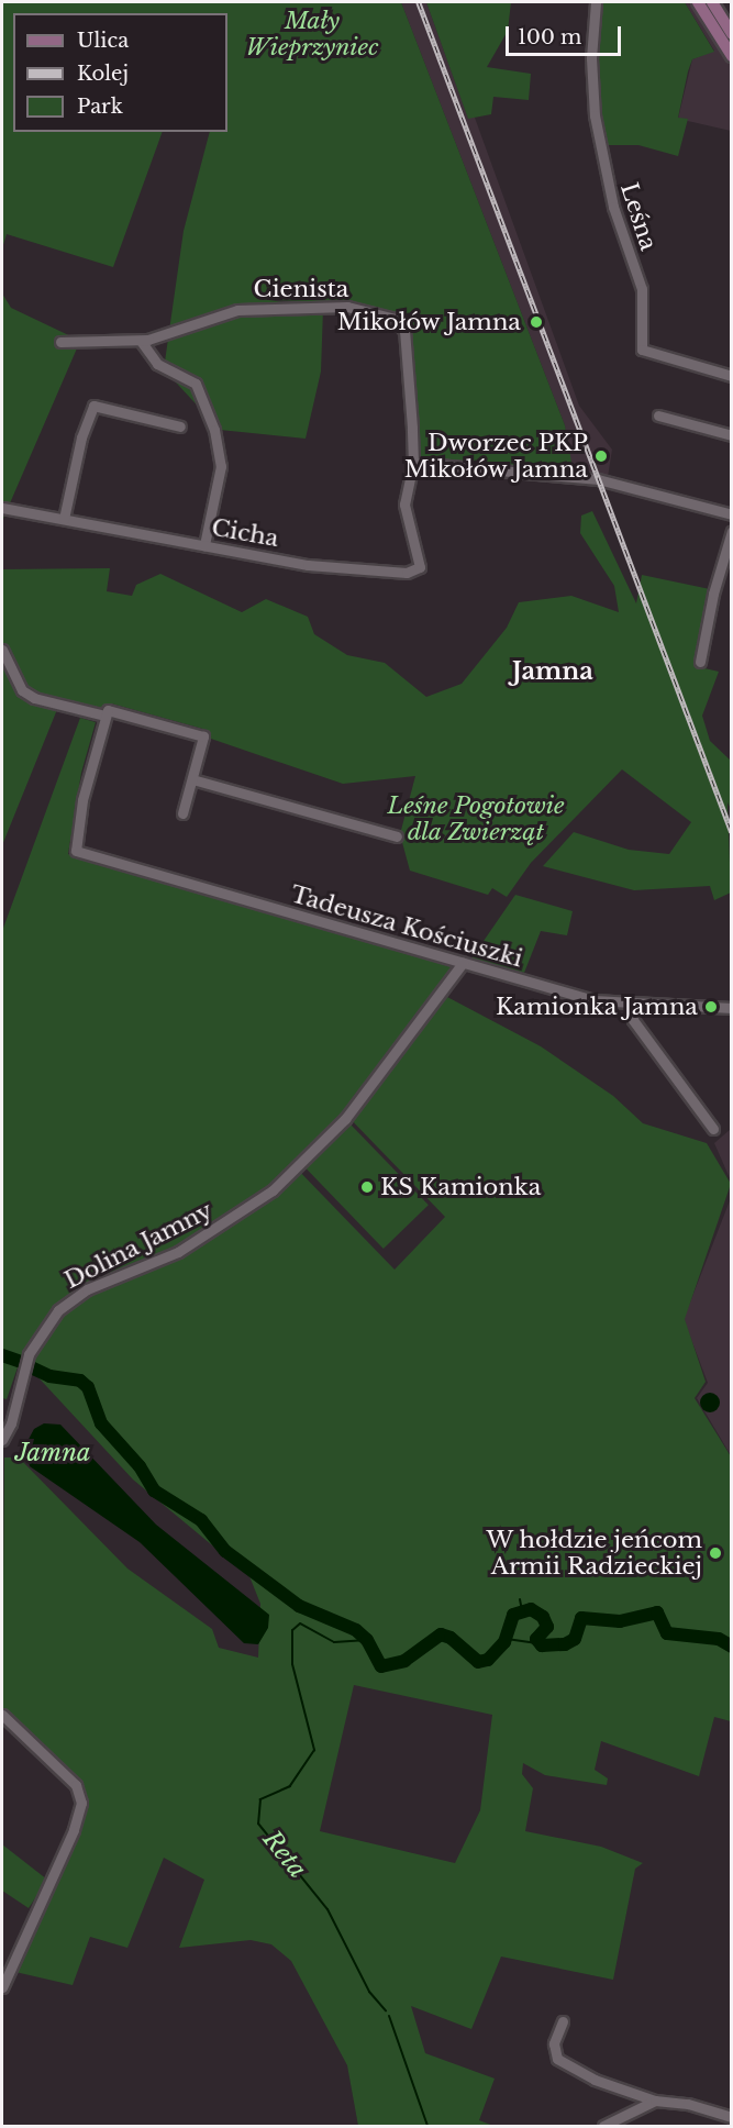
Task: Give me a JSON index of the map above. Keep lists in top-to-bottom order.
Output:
{
  "streets": {
    "street": [
      "Leśna",
      "Cienista",
      "Cicha",
      "Tadeusza Kościuszki",
      "Dolina Jamny"
    ]
  },
  "crossings": [
    ["Cienista", "Cicha"],
    ["Tadeusza Kościuszki", "Dolina Jamny"]
  ],
  "districts": ["Jamna"],
  "water": ["Jamna", "Reta"],
  "parks": ["Mały Wieprzyniec", "Leśne Pogotowie dla Zwierząt"],
  "places": [
    "Mikołów Jamna",
    "Dworzec PKP Mikołów Jamna",
    "Kamionka Jamna",
    "KS Kamionka",
    "W hołdzie jeńcom Armii Radzieckiej"
  ],
  "legend": ["Ulica", "Kolej", "Park"],
  "scale_bar": "100 m"
}
